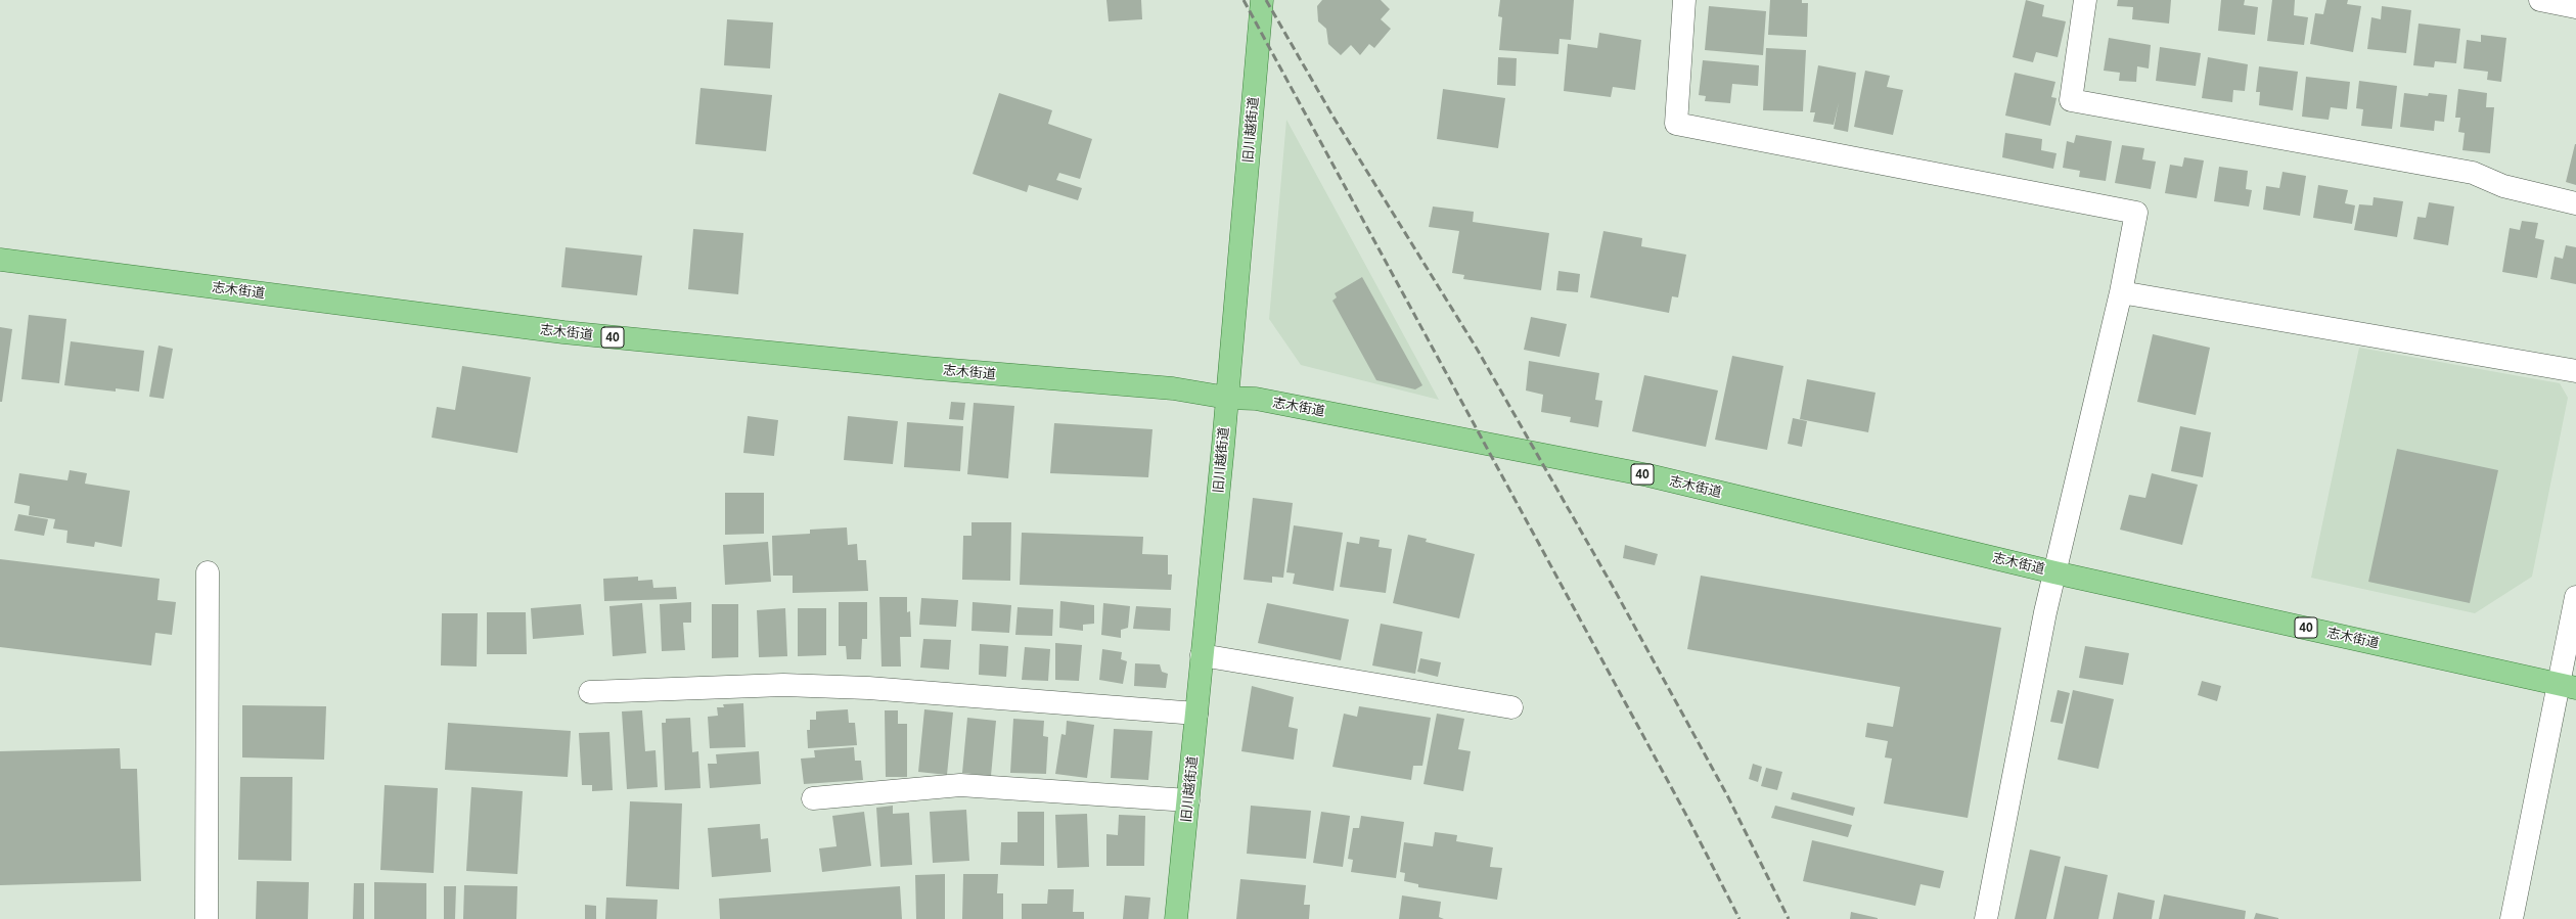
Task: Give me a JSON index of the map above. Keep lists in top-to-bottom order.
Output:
{
  "streets": {
    "main road": ["旧川越街道", "志木街道", "40"]
  },
  "crossings": [
    ["旧川越街道", "志木街道"]
  ]
}
